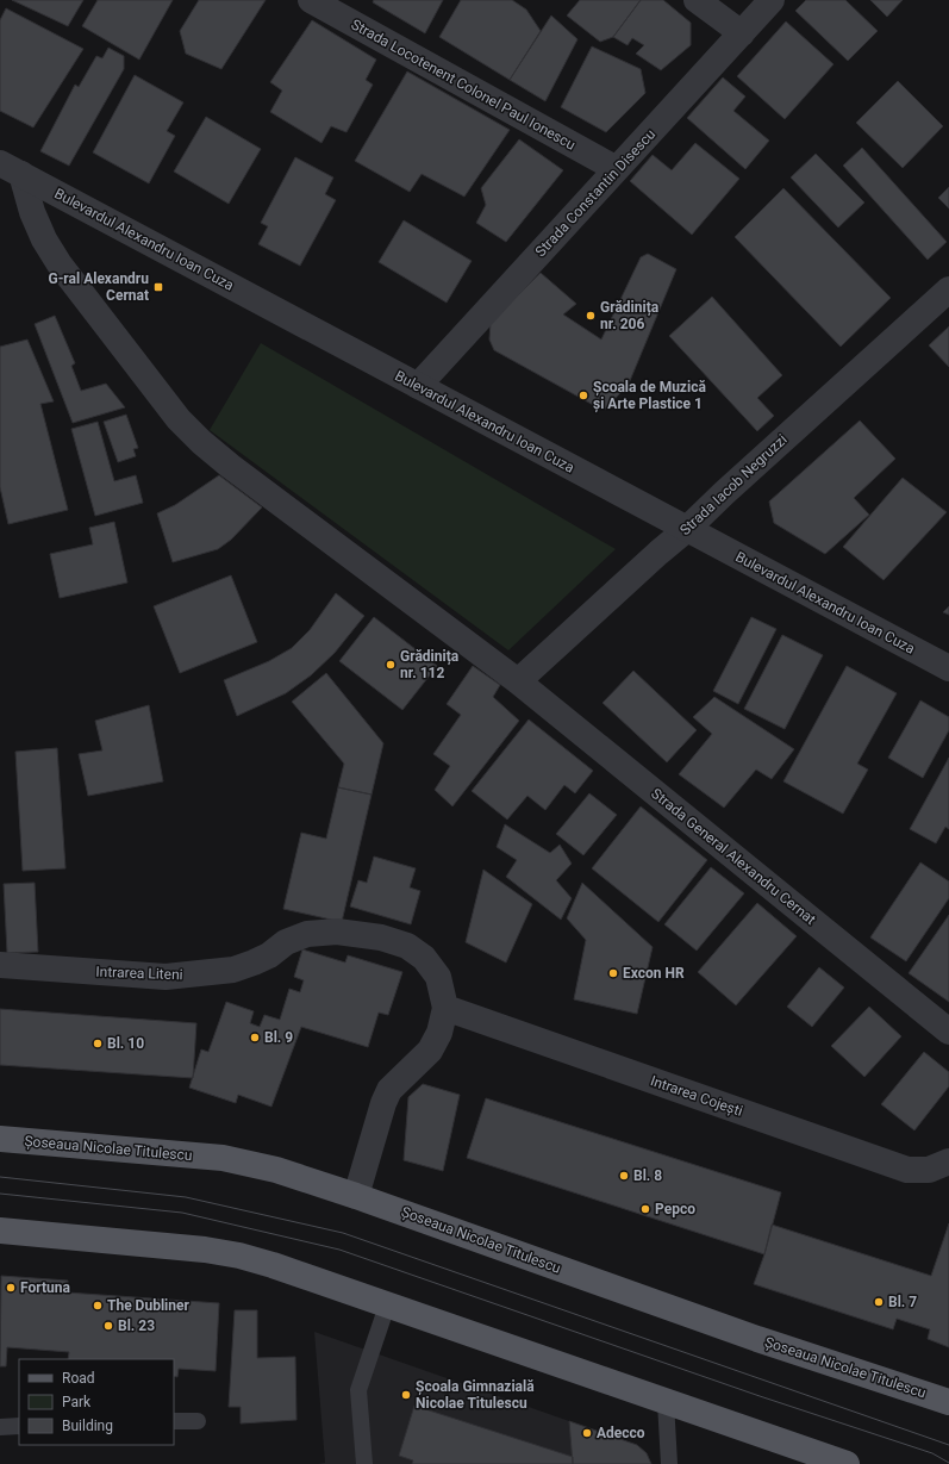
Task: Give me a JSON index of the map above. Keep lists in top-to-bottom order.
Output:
{
  "streets": {
    "main road": ["Șoseaua Nicolae Titulescu"],
    "street": [
      "Strada Locotenent Colonel Paul Ionescu",
      "Strada Constantin Disescu",
      "Bulevardul Alexandru Ioan Cuza",
      "Strada Iacob Negruzzi",
      "Strada General Alexandru Cernat",
      "Intrarea Liteni",
      "Intrarea Cojești"
    ]
  },
  "crossings": [
    ["Strada Locotenent Colonel Paul Ionescu", "Strada Constantin Disescu"],
    ["Strada Constantin Disescu", "Bulevardul Alexandru Ioan Cuza"],
    ["Bulevardul Alexandru Ioan Cuza", "Strada Iacob Negruzzi"],
    ["Bulevardul Alexandru Ioan Cuza", "Strada General Alexandru Cernat"],
    ["Strada Iacob Negruzzi", "Strada General Alexandru Cernat"],
    ["Intrarea Liteni", "Intrarea Cojești"],
    ["Intrarea Liteni", "Șoseaua Nicolae Titulescu"]
  ],
  "places": {
    "transit": ["G-ral Alexandru Cernat"],
    "other": [
      "Grădinița nr. 206",
      "Școala de Muzică și Arte Plastice 1",
      "Grădinița nr. 112",
      "Excon HR",
      "Bl. 9",
      "Bl. 10",
      "Bl. 8",
      "Pepco",
      "Fortuna",
      "Bl. 7",
      "The Dubliner",
      "Bl. 23",
      "Școala Gimnazială Nicolae Titulescu",
      "Adecco"
    ]
  },
  "legend": ["Road", "Park", "Building"]
}
